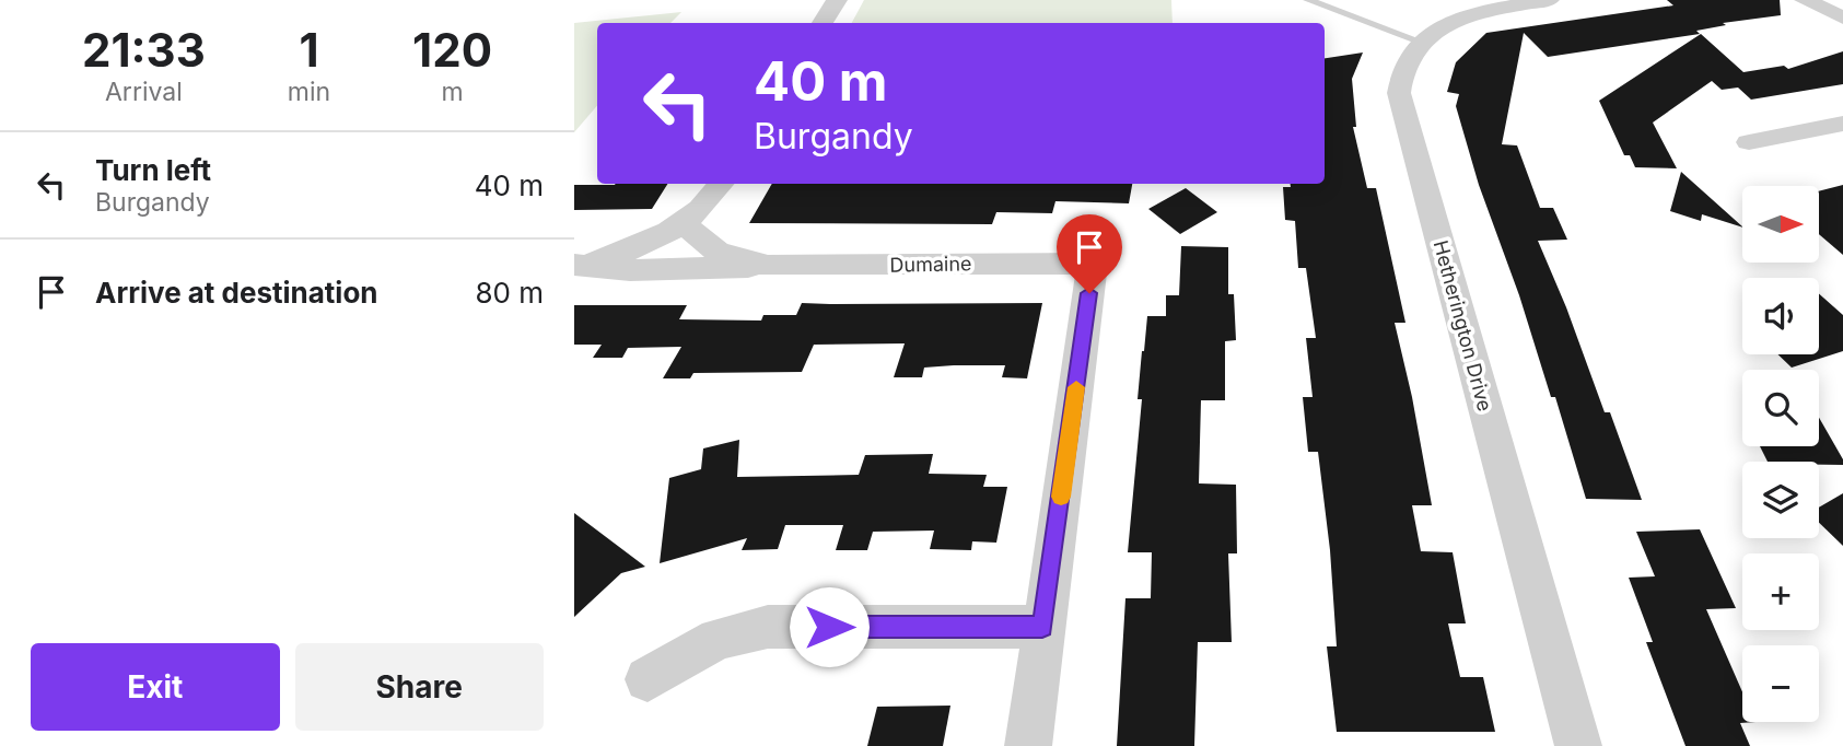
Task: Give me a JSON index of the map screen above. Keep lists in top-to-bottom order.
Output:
{
  "streets": {
    "street": ["Dumaine", "Hetherington Drive"]
  },
  "north": "right",
  "page": {
    "eta": [
      "21:33",
      "Arrival",
      "1",
      "min",
      "120",
      "m"
    ],
    "turn": ["40 m", "Burgandy"],
    "list": [
      {
        "name": "Turn left",
        "note": "Burgandy",
        "value": "40 m"
      },
      {
        "name": "Arrive at destination",
        "value": "80 m"
      }
    ],
    "map_buttons": ["+", "−"],
    "buttons": ["Exit", "Share"]
  }
}
